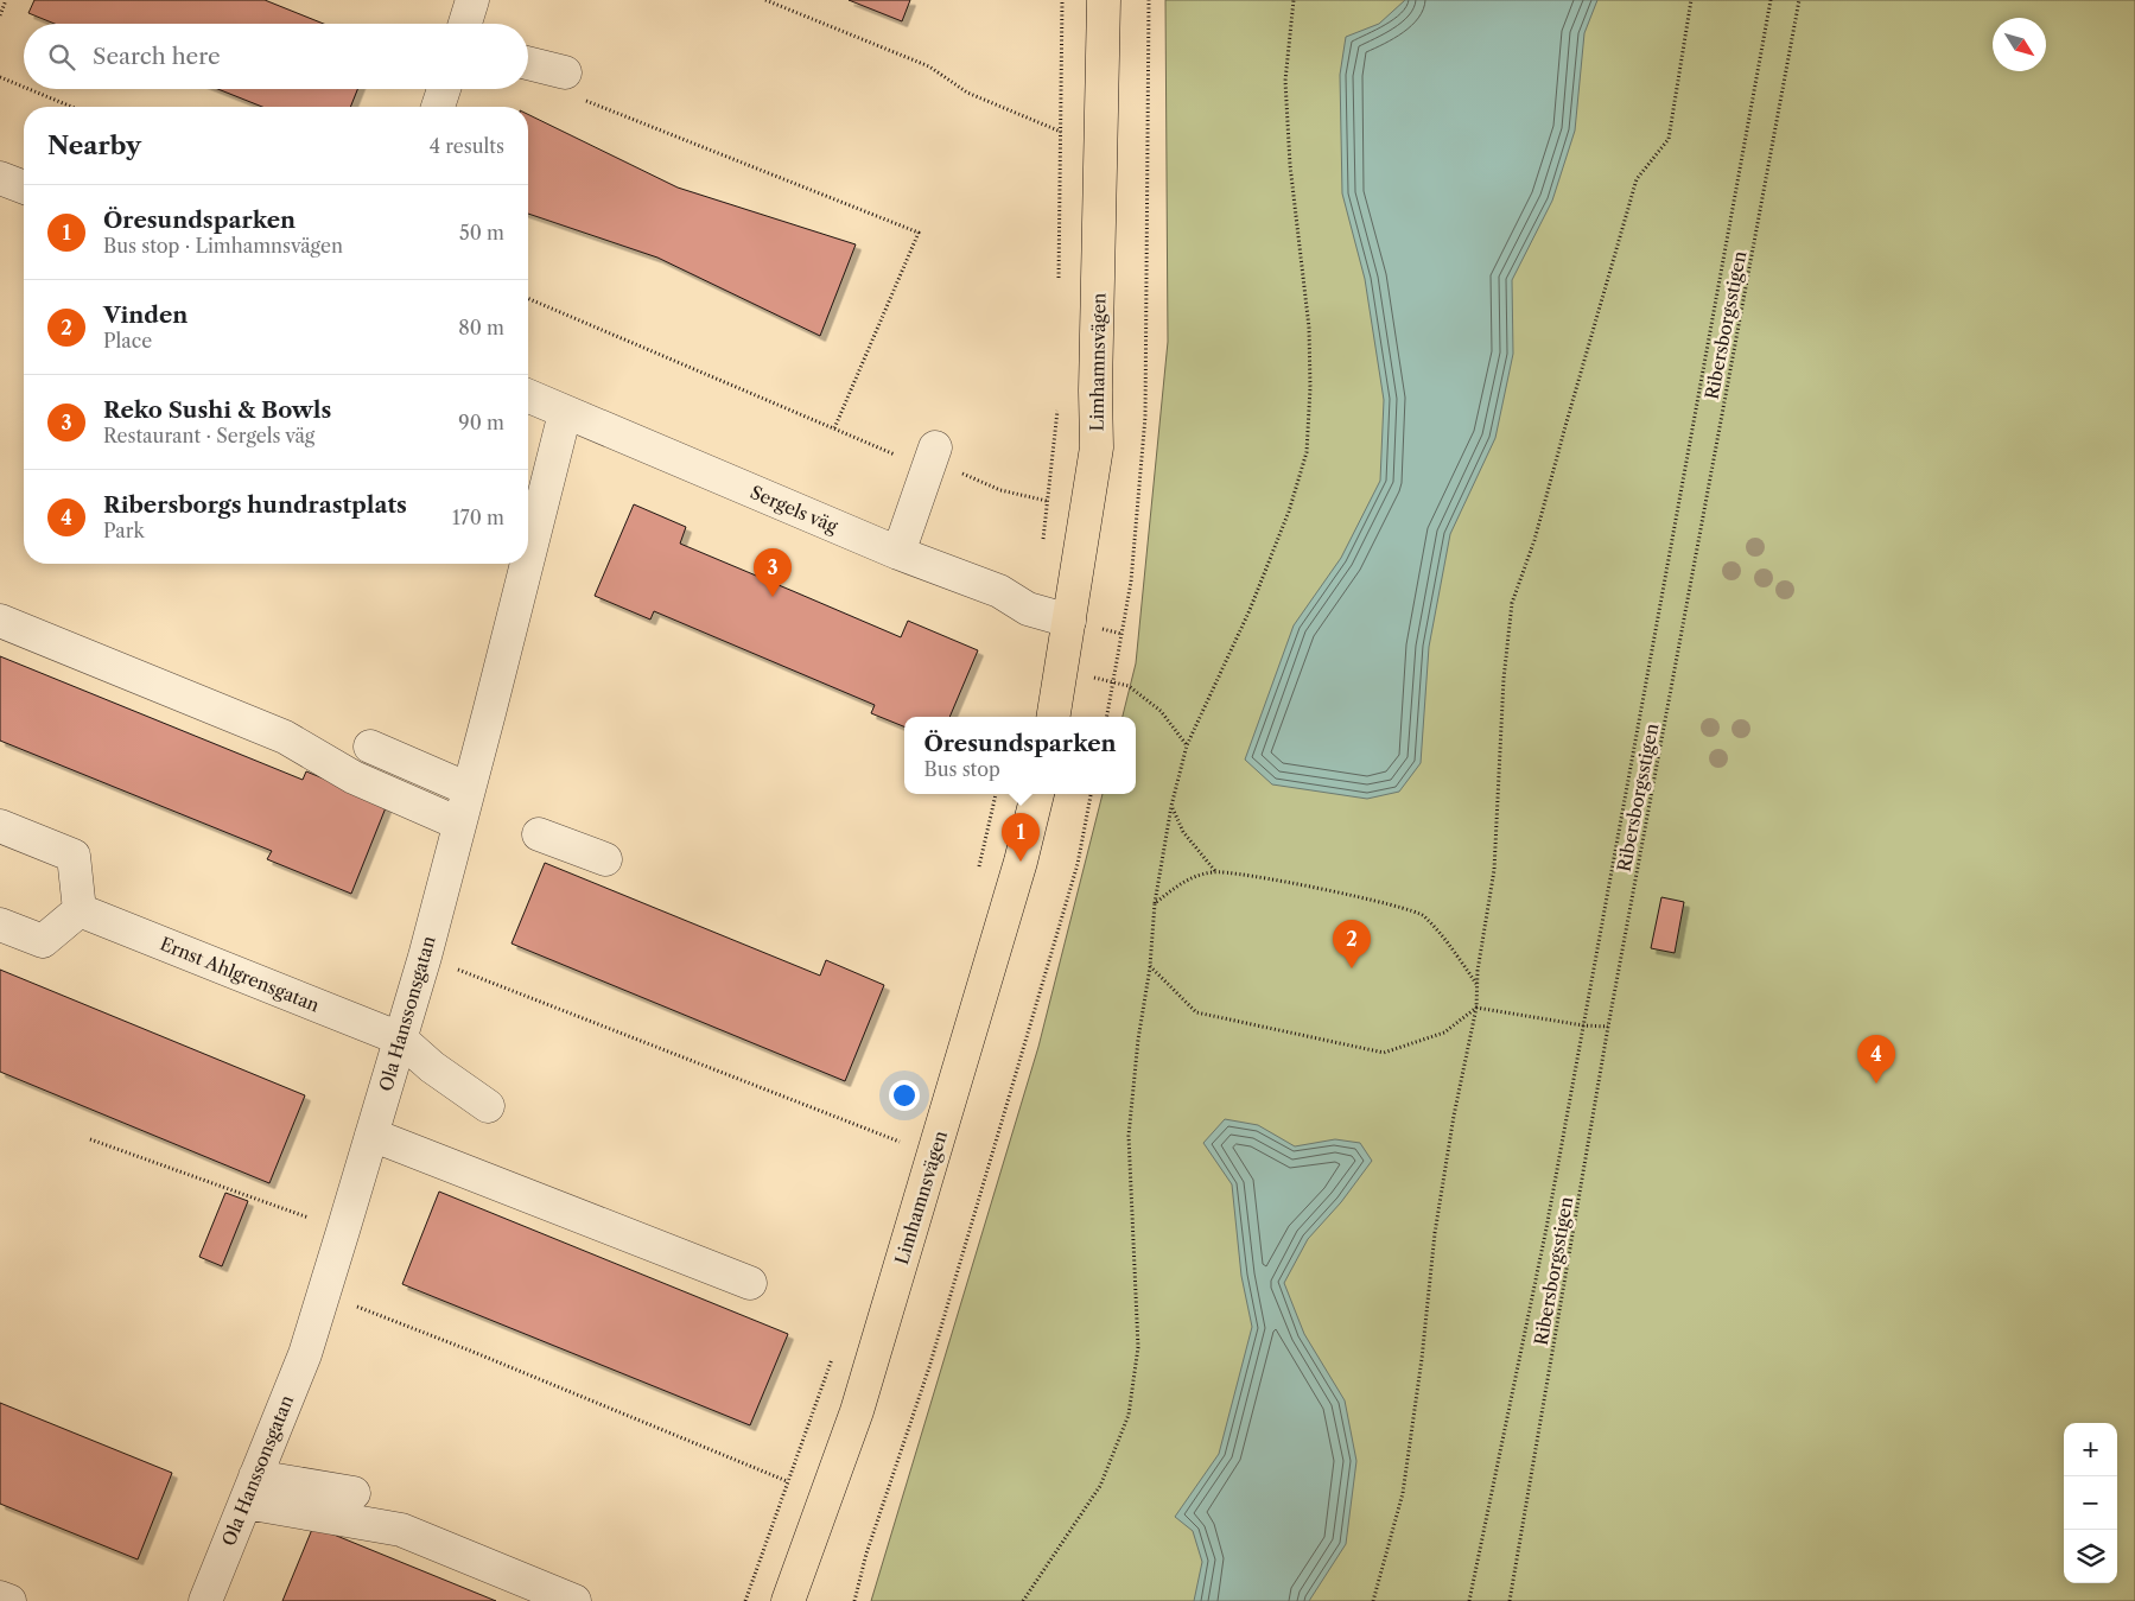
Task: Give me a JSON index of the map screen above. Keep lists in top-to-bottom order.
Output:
{
  "streets": {
    "main road": ["Limhamnsvägen"],
    "street": ["Sergels väg", "Ernst Ahlgrensgatan", "Ola Hanssonsgatan"],
    "path": ["Ribersborgsstigen"]
  },
  "crossings": [
    ["Limhamnsvägen", "Sergels väg"],
    ["Sergels väg", "Ola Hanssonsgatan"],
    ["Ernst Ahlgrensgatan", "Ola Hanssonsgatan"]
  ],
  "north": "bottom right",
  "page": {
    "search": "Search here",
    "heading": ["Nearby", "4 results"],
    "list": [
      {
        "mark": "1",
        "name": "Öresundsparken",
        "note": "Bus stop · Limhamnsvägen",
        "value": "50 m"
      },
      {
        "mark": "2",
        "name": "Vinden",
        "note": "Place",
        "value": "80 m"
      },
      {
        "mark": "3",
        "name": "Reko Sushi & Bowls",
        "note": "Restaurant · Sergels väg",
        "value": "90 m"
      },
      {
        "mark": "4",
        "name": "Ribersborgs hundrastplats",
        "note": "Park",
        "value": "170 m"
      }
    ],
    "pins": [
      "3",
      "1",
      "2",
      "4"
    ],
    "popup": ["Öresundsparken", "Bus stop"],
    "map_buttons": ["+", "−"]
  }
}
